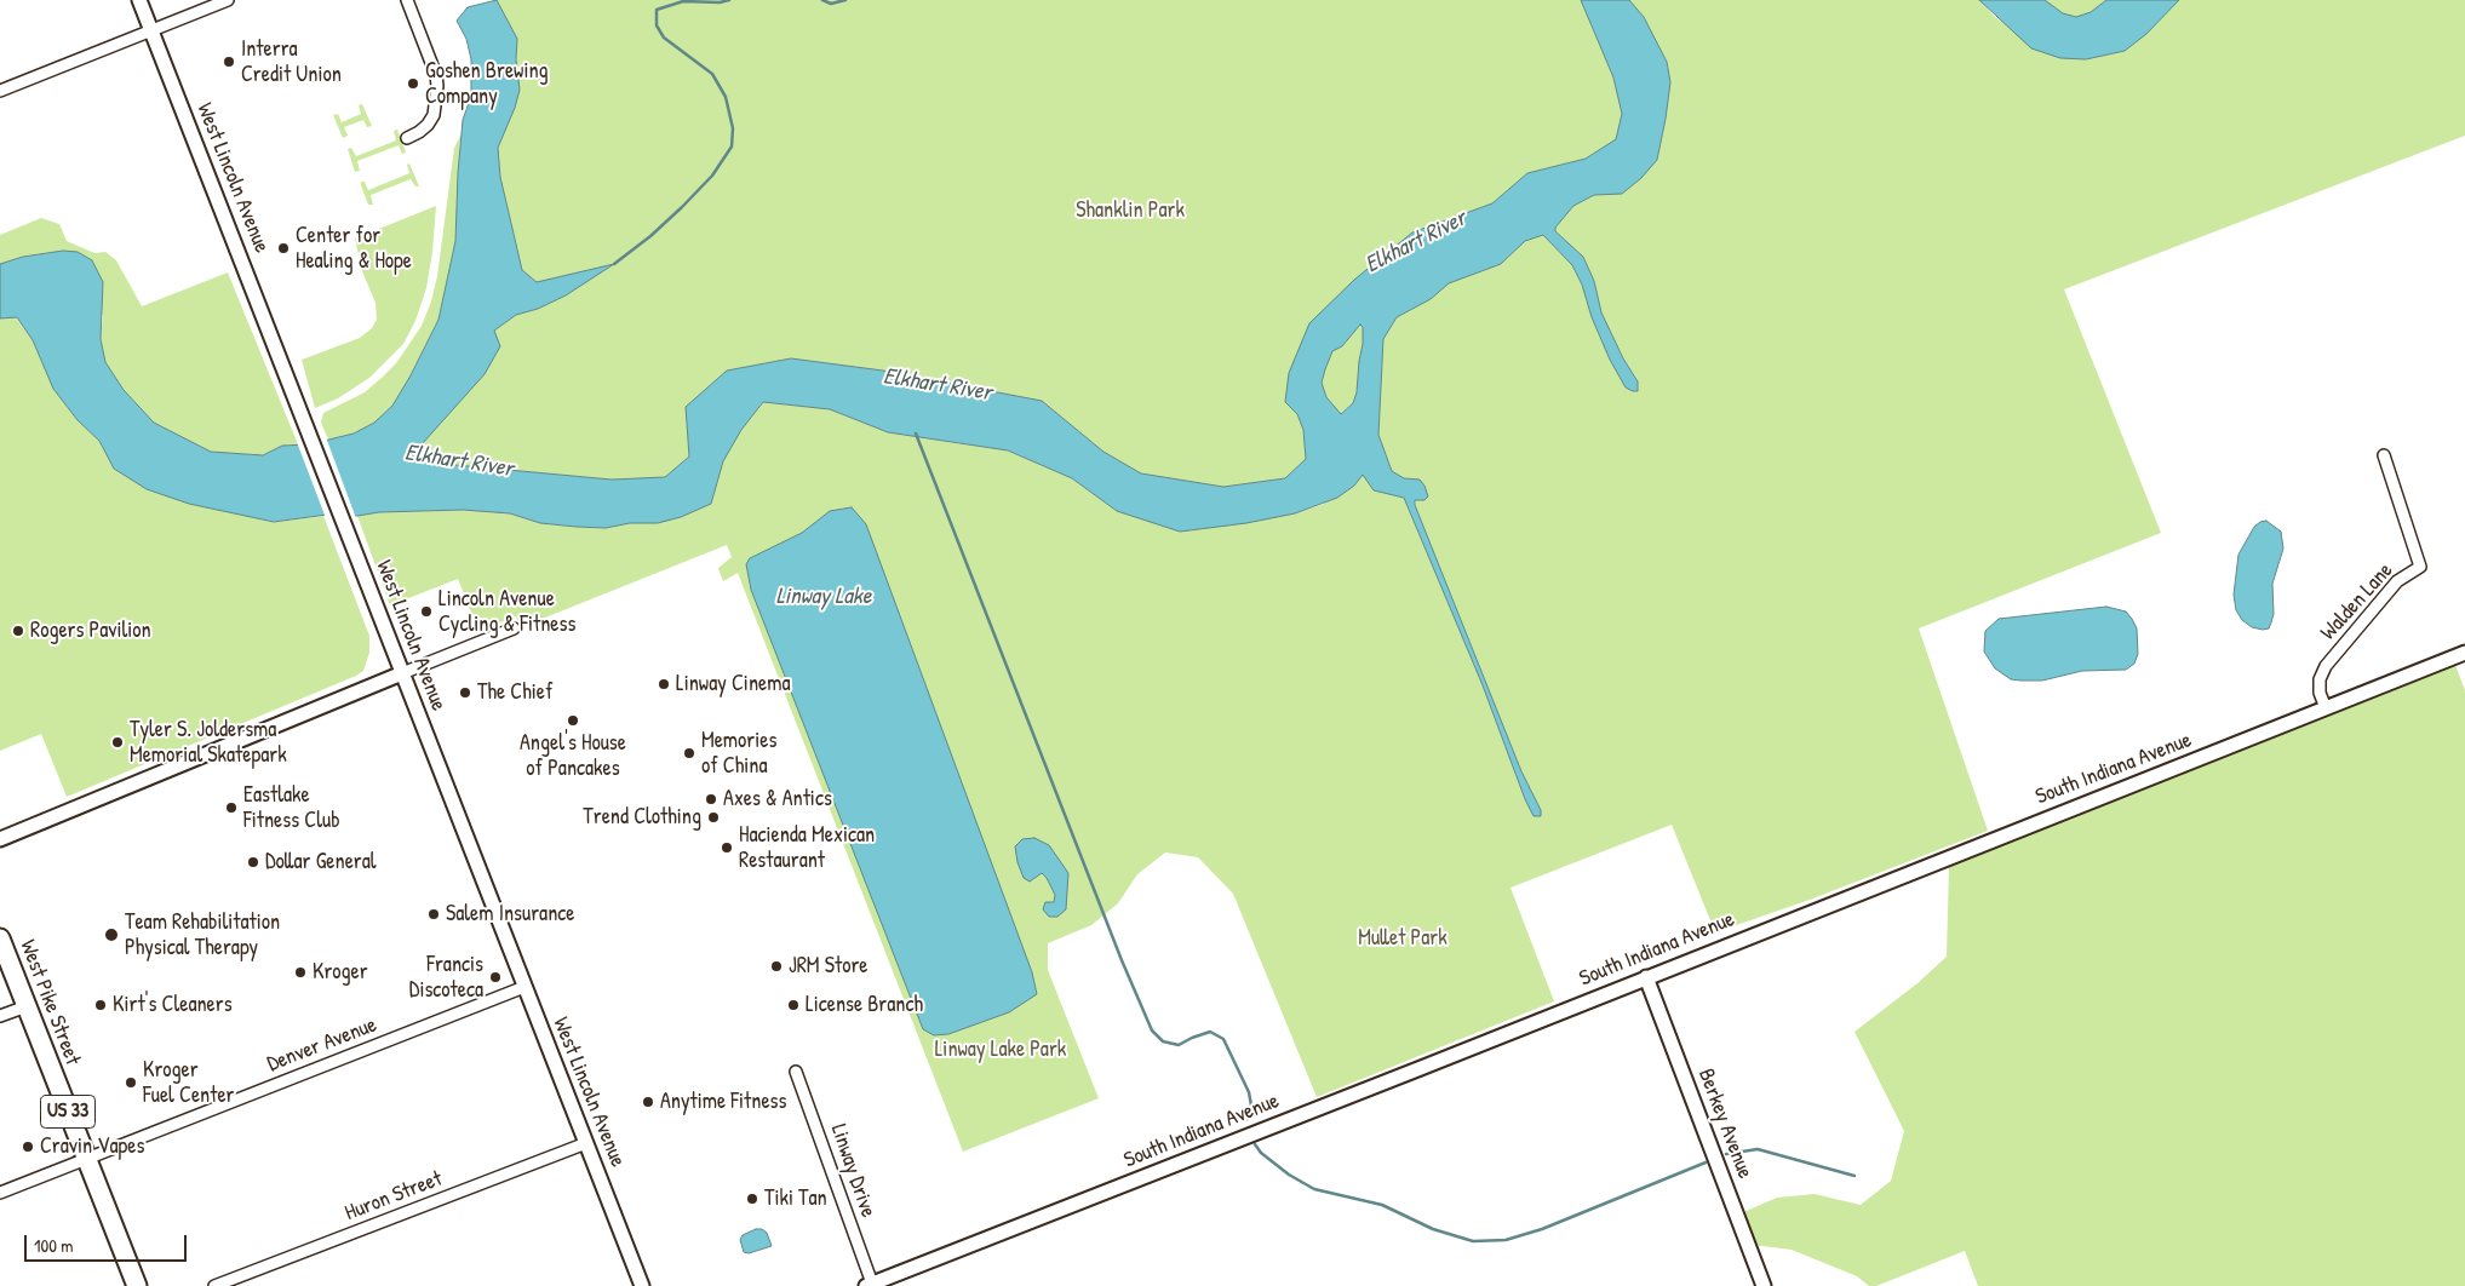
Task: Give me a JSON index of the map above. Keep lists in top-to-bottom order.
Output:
{
  "streets": {
    "highway": ["West Pike Street", "US 33"],
    "street": [
      "West Lincoln Avenue",
      "Walden Lane",
      "South Indiana Avenue",
      "Denver Avenue",
      "Berkey Avenue",
      "Linway Drive",
      "Huron Street"
    ]
  },
  "crossings": [
    ["West Lincoln Avenue", "Denver Avenue"],
    ["West Lincoln Avenue", "Huron Street"],
    ["Walden Lane", "South Indiana Avenue"],
    ["South Indiana Avenue", "Berkey Avenue"],
    ["South Indiana Avenue", "Linway Drive"],
    ["West Pike Street", "Denver Avenue"]
  ],
  "water": ["Elkhart River", "Linway Lake"],
  "parks": ["Shanklin Park", "Mullet Park", "Linway Lake Park"],
  "places": [
    "Interra Credit Union",
    "Goshen Brewing Company",
    "Center for Healing & Hope",
    "Lincoln Avenue Cycling & Fitness",
    "Rogers Pavilion",
    "Linway Cinema",
    "The Chief",
    "Angel's House of Pancakes",
    "Tyler S. Joldersma Memorial Skatepark",
    "Memories of China",
    "Axes & Antics",
    "Eastlake Fitness Club",
    "Trend Clothing",
    "Hacienda Mexican Restaurant",
    "Dollar General",
    "Salem Insurance",
    "Team Rehabilitation Physical Therapy",
    "JRM Store",
    "Kroger",
    "Francis Discoteca",
    "Kirt's Cleaners",
    "License Branch",
    "Kroger Fuel Center",
    "Anytime Fitness",
    "Cravin Vapes",
    "Tiki Tan"
  ],
  "scale_bar": "100 m"
}
